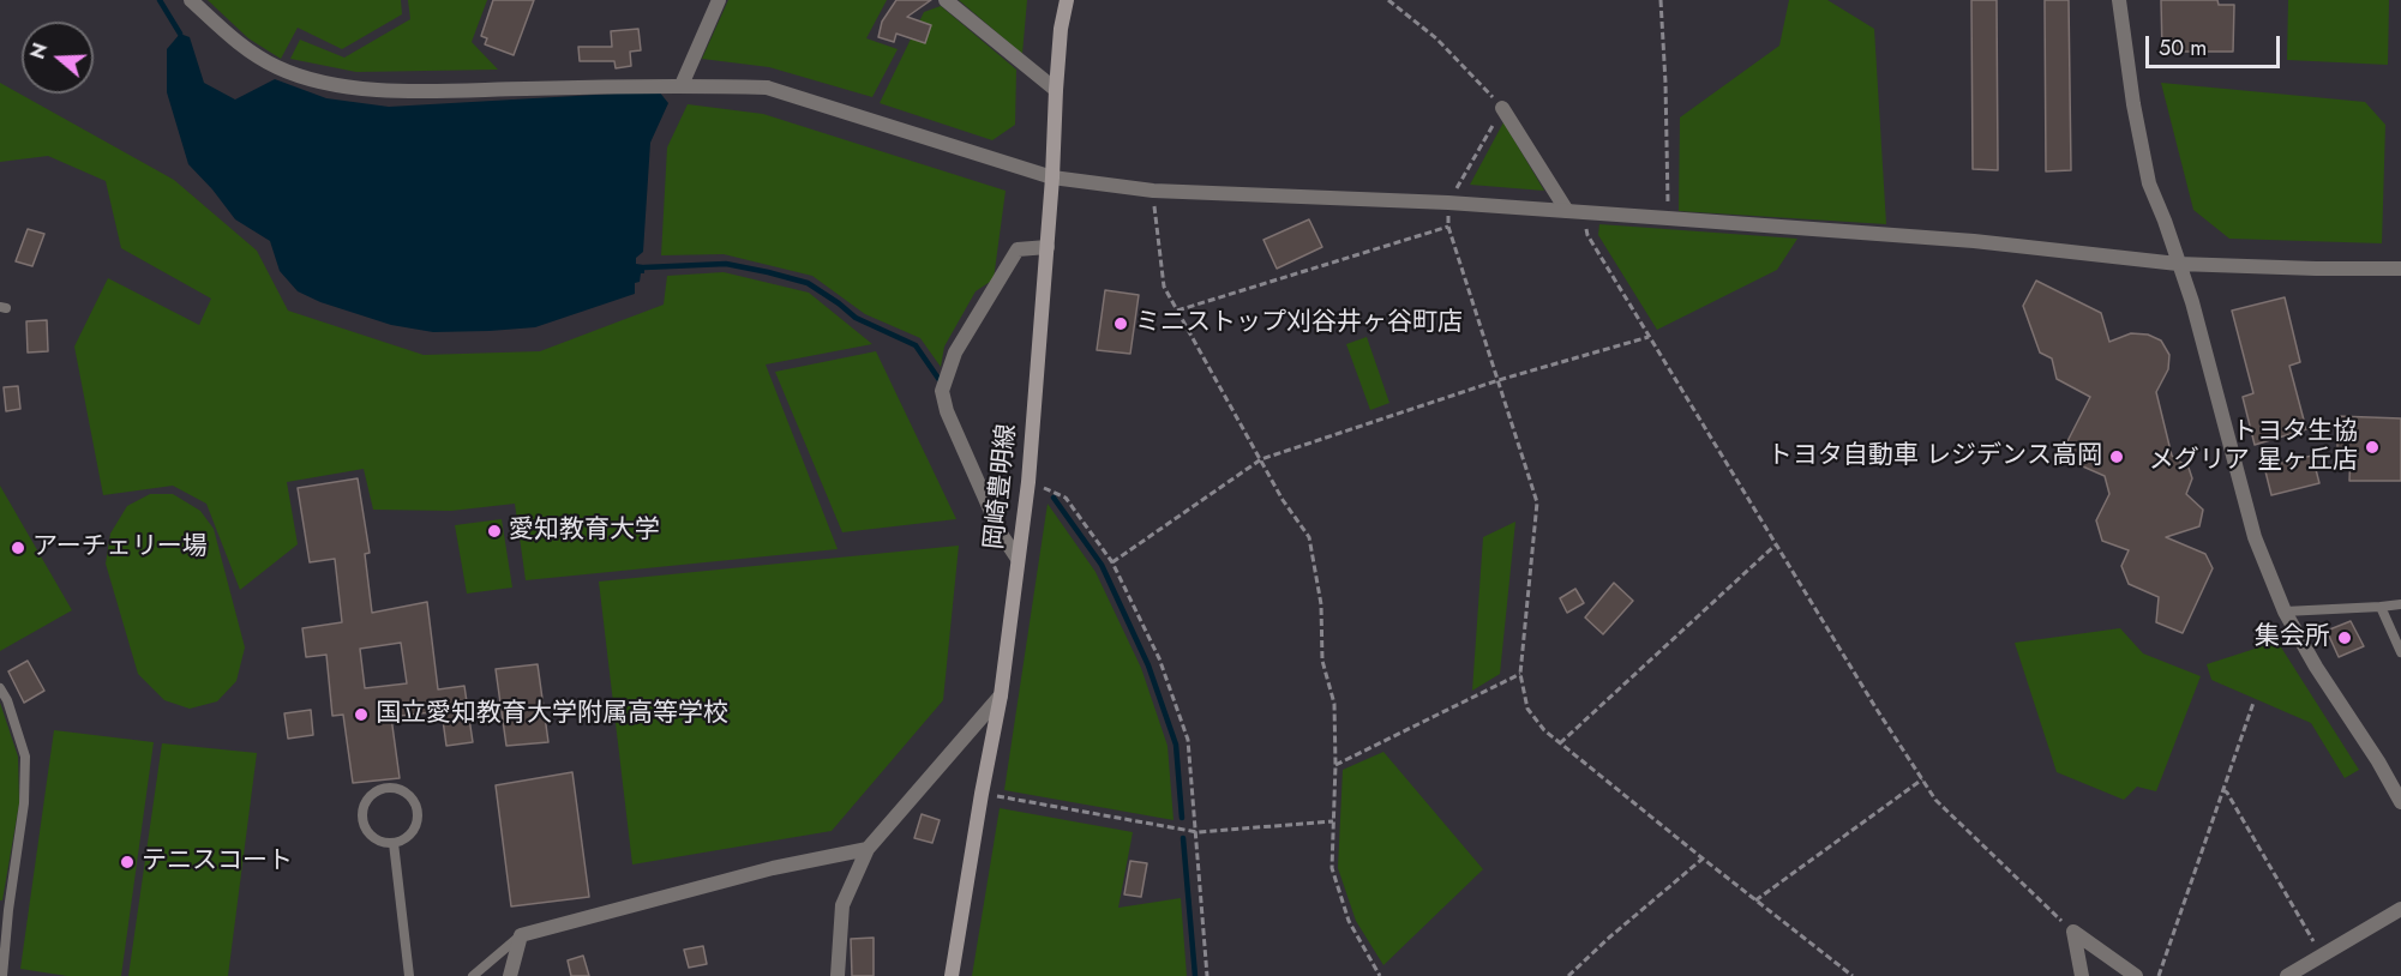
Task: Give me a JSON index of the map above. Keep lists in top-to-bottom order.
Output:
{
  "streets": {
    "main road": ["岡崎豊明線"]
  },
  "places": [
    "ミニストップ刈谷井ヶ谷町店",
    "トヨタ生協 メグリア 星ヶ丘店",
    "トヨタ自動車 レジデンス高岡",
    "愛知教育大学",
    "アーチェリー場",
    "集会所",
    "国立愛知教育大学附属高等学校",
    "テニスコート"
  ],
  "scale_bar": "50 m",
  "north": "left"
}
